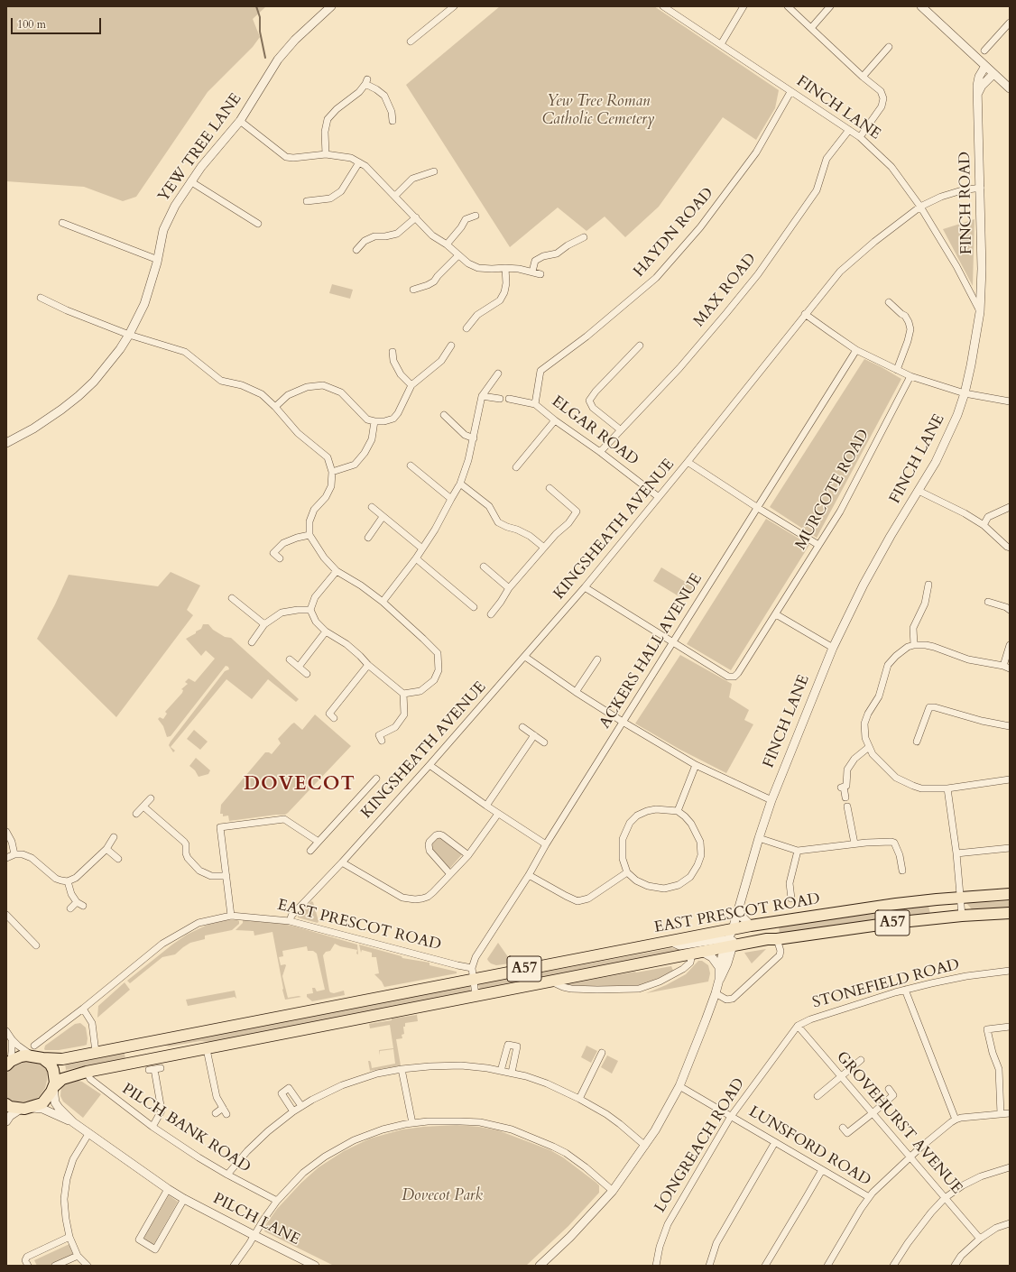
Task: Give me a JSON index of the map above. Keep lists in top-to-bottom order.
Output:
{
  "streets": {
    "highway": ["EAST PRESCOT ROAD", "A57"],
    "street": [
      "FINCH LANE",
      "YEW TREE LANE",
      "FINCH ROAD",
      "HAYDN ROAD",
      "MAX ROAD",
      "ELGAR ROAD",
      "MURCOTE ROAD",
      "KINGSHEATH AVENUE",
      "ACKERS HALL AVENUE",
      "STONEFIELD ROAD",
      "GROVEHURST AVENUE",
      "PILCH BANK ROAD",
      "LONGREACH ROAD",
      "LUNSFORD ROAD",
      "PILCH LANE"
    ]
  },
  "crossings": [
    ["FINCH LANE", "FINCH ROAD"],
    ["FINCH LANE", "HAYDN ROAD"],
    ["FINCH LANE", "MAX ROAD"],
    ["FINCH LANE", "KINGSHEATH AVENUE"],
    ["FINCH LANE", "EAST PRESCOT ROAD"],
    ["FINCH ROAD", "KINGSHEATH AVENUE"],
    ["HAYDN ROAD", "ELGAR ROAD"],
    ["MAX ROAD", "ELGAR ROAD"],
    ["ELGAR ROAD", "KINGSHEATH AVENUE"],
    ["MURCOTE ROAD", "ACKERS HALL AVENUE"],
    ["KINGSHEATH AVENUE", "EAST PRESCOT ROAD"],
    ["ACKERS HALL AVENUE", "EAST PRESCOT ROAD"],
    ["EAST PRESCOT ROAD", "A57"],
    ["EAST PRESCOT ROAD", "PILCH BANK ROAD"],
    ["EAST PRESCOT ROAD", "PILCH LANE"],
    ["A57", "PILCH LANE"],
    ["STONEFIELD ROAD", "GROVEHURST AVENUE"],
    ["STONEFIELD ROAD", "LONGREACH ROAD"],
    ["GROVEHURST AVENUE", "LONGREACH ROAD"],
    ["LONGREACH ROAD", "LUNSFORD ROAD"]
  ],
  "districts": ["DOVECOT"],
  "parks": ["Yew Tree Roman Catholic Cemetery", "Dovecot Park"],
  "scale_bar": "100 m"
}
